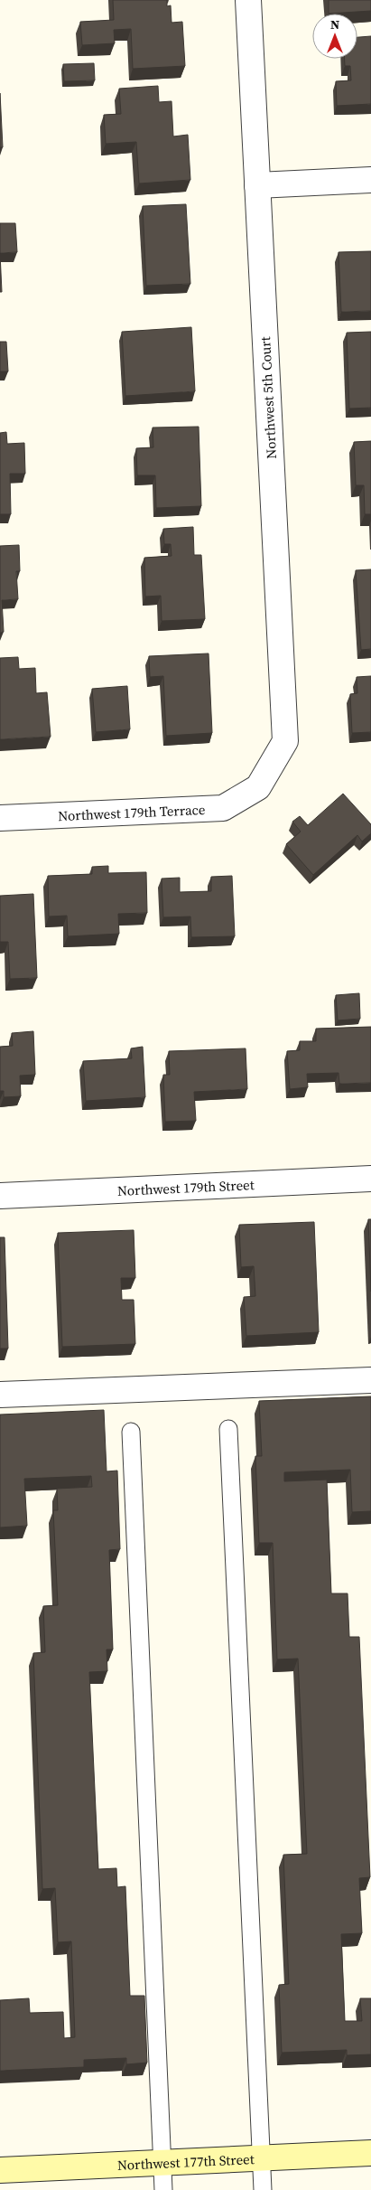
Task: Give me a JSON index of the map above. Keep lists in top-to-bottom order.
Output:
{
  "streets": {
    "street": [
      "Northwest 5th Court",
      "Northwest 179th Terrace",
      "Northwest 179th Street",
      "Northwest 177th Street"
    ]
  },
  "crossings": [
    ["Northwest 5th Court", "Northwest 179th Terrace"]
  ],
  "north": "top"
}
